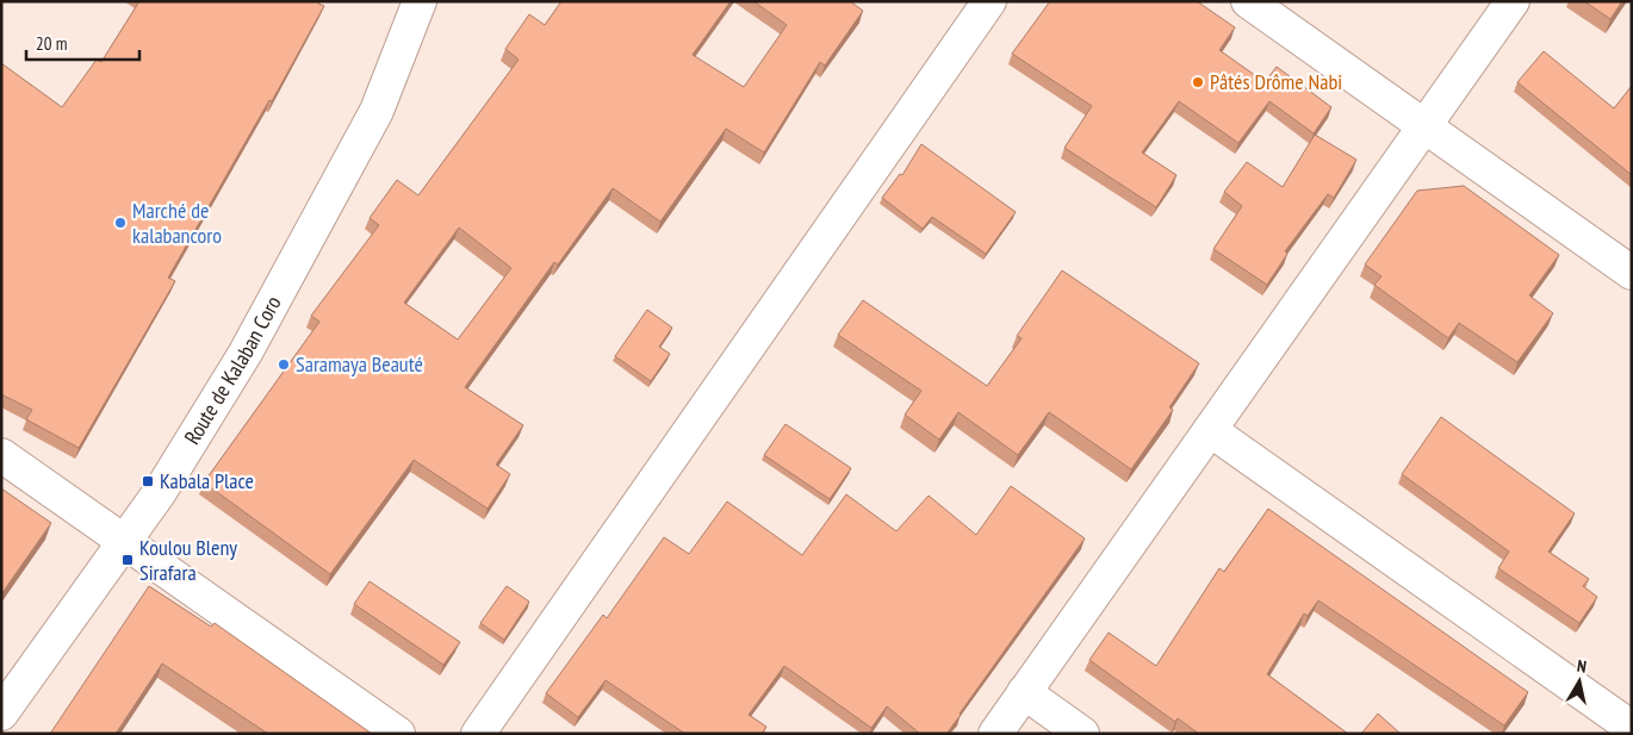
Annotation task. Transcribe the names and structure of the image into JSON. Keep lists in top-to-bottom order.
{
  "streets": {
    "street": ["Route de Kalaban Coro"]
  },
  "places": {
    "other": ["Pâtés Drôme Nabi", "Marché de kalabancoro", "Saramaya Beauté"],
    "transit": ["Kabala Place", "Koulou Bleny Sirafara"]
  },
  "scale_bar": "20 m",
  "north": "top"
}
